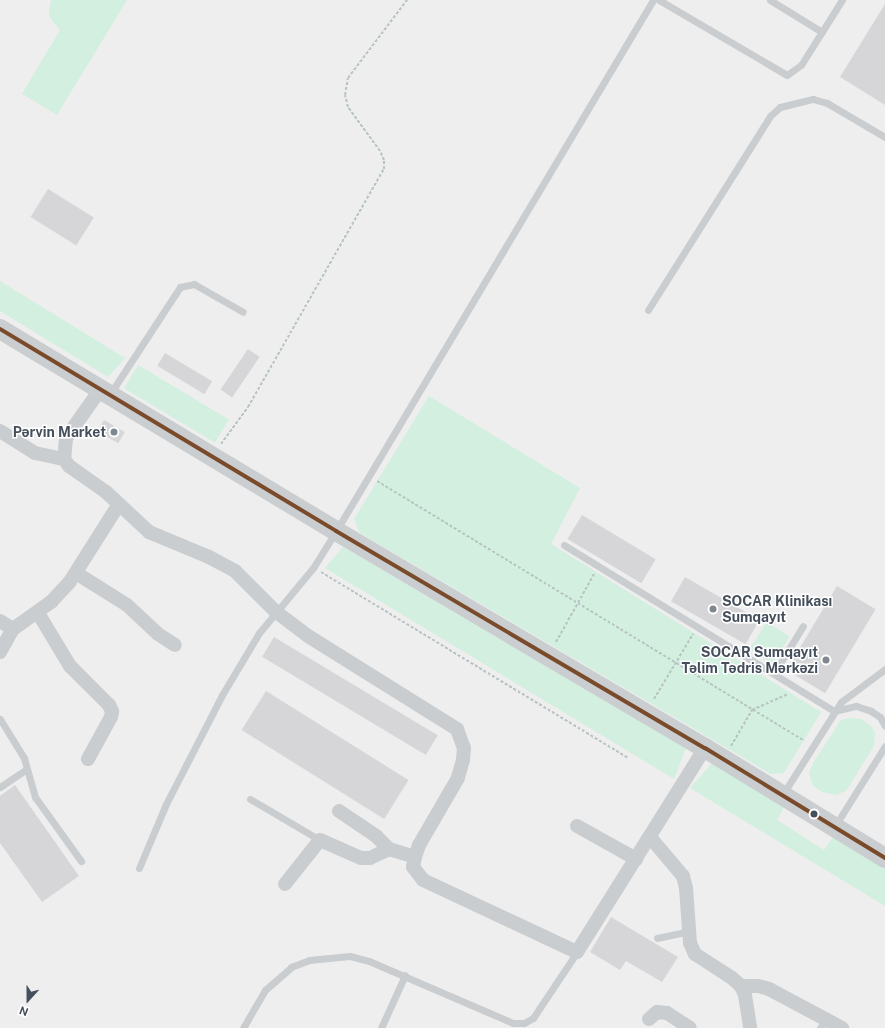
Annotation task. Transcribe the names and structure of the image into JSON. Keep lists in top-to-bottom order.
{
  "places": ["Pərvin Market", "SOCAR Klinikası Sumqayıt", "SOCAR Sumqayıt Təlim Tədris Mərkəzi"],
  "north": "bottom"
}
